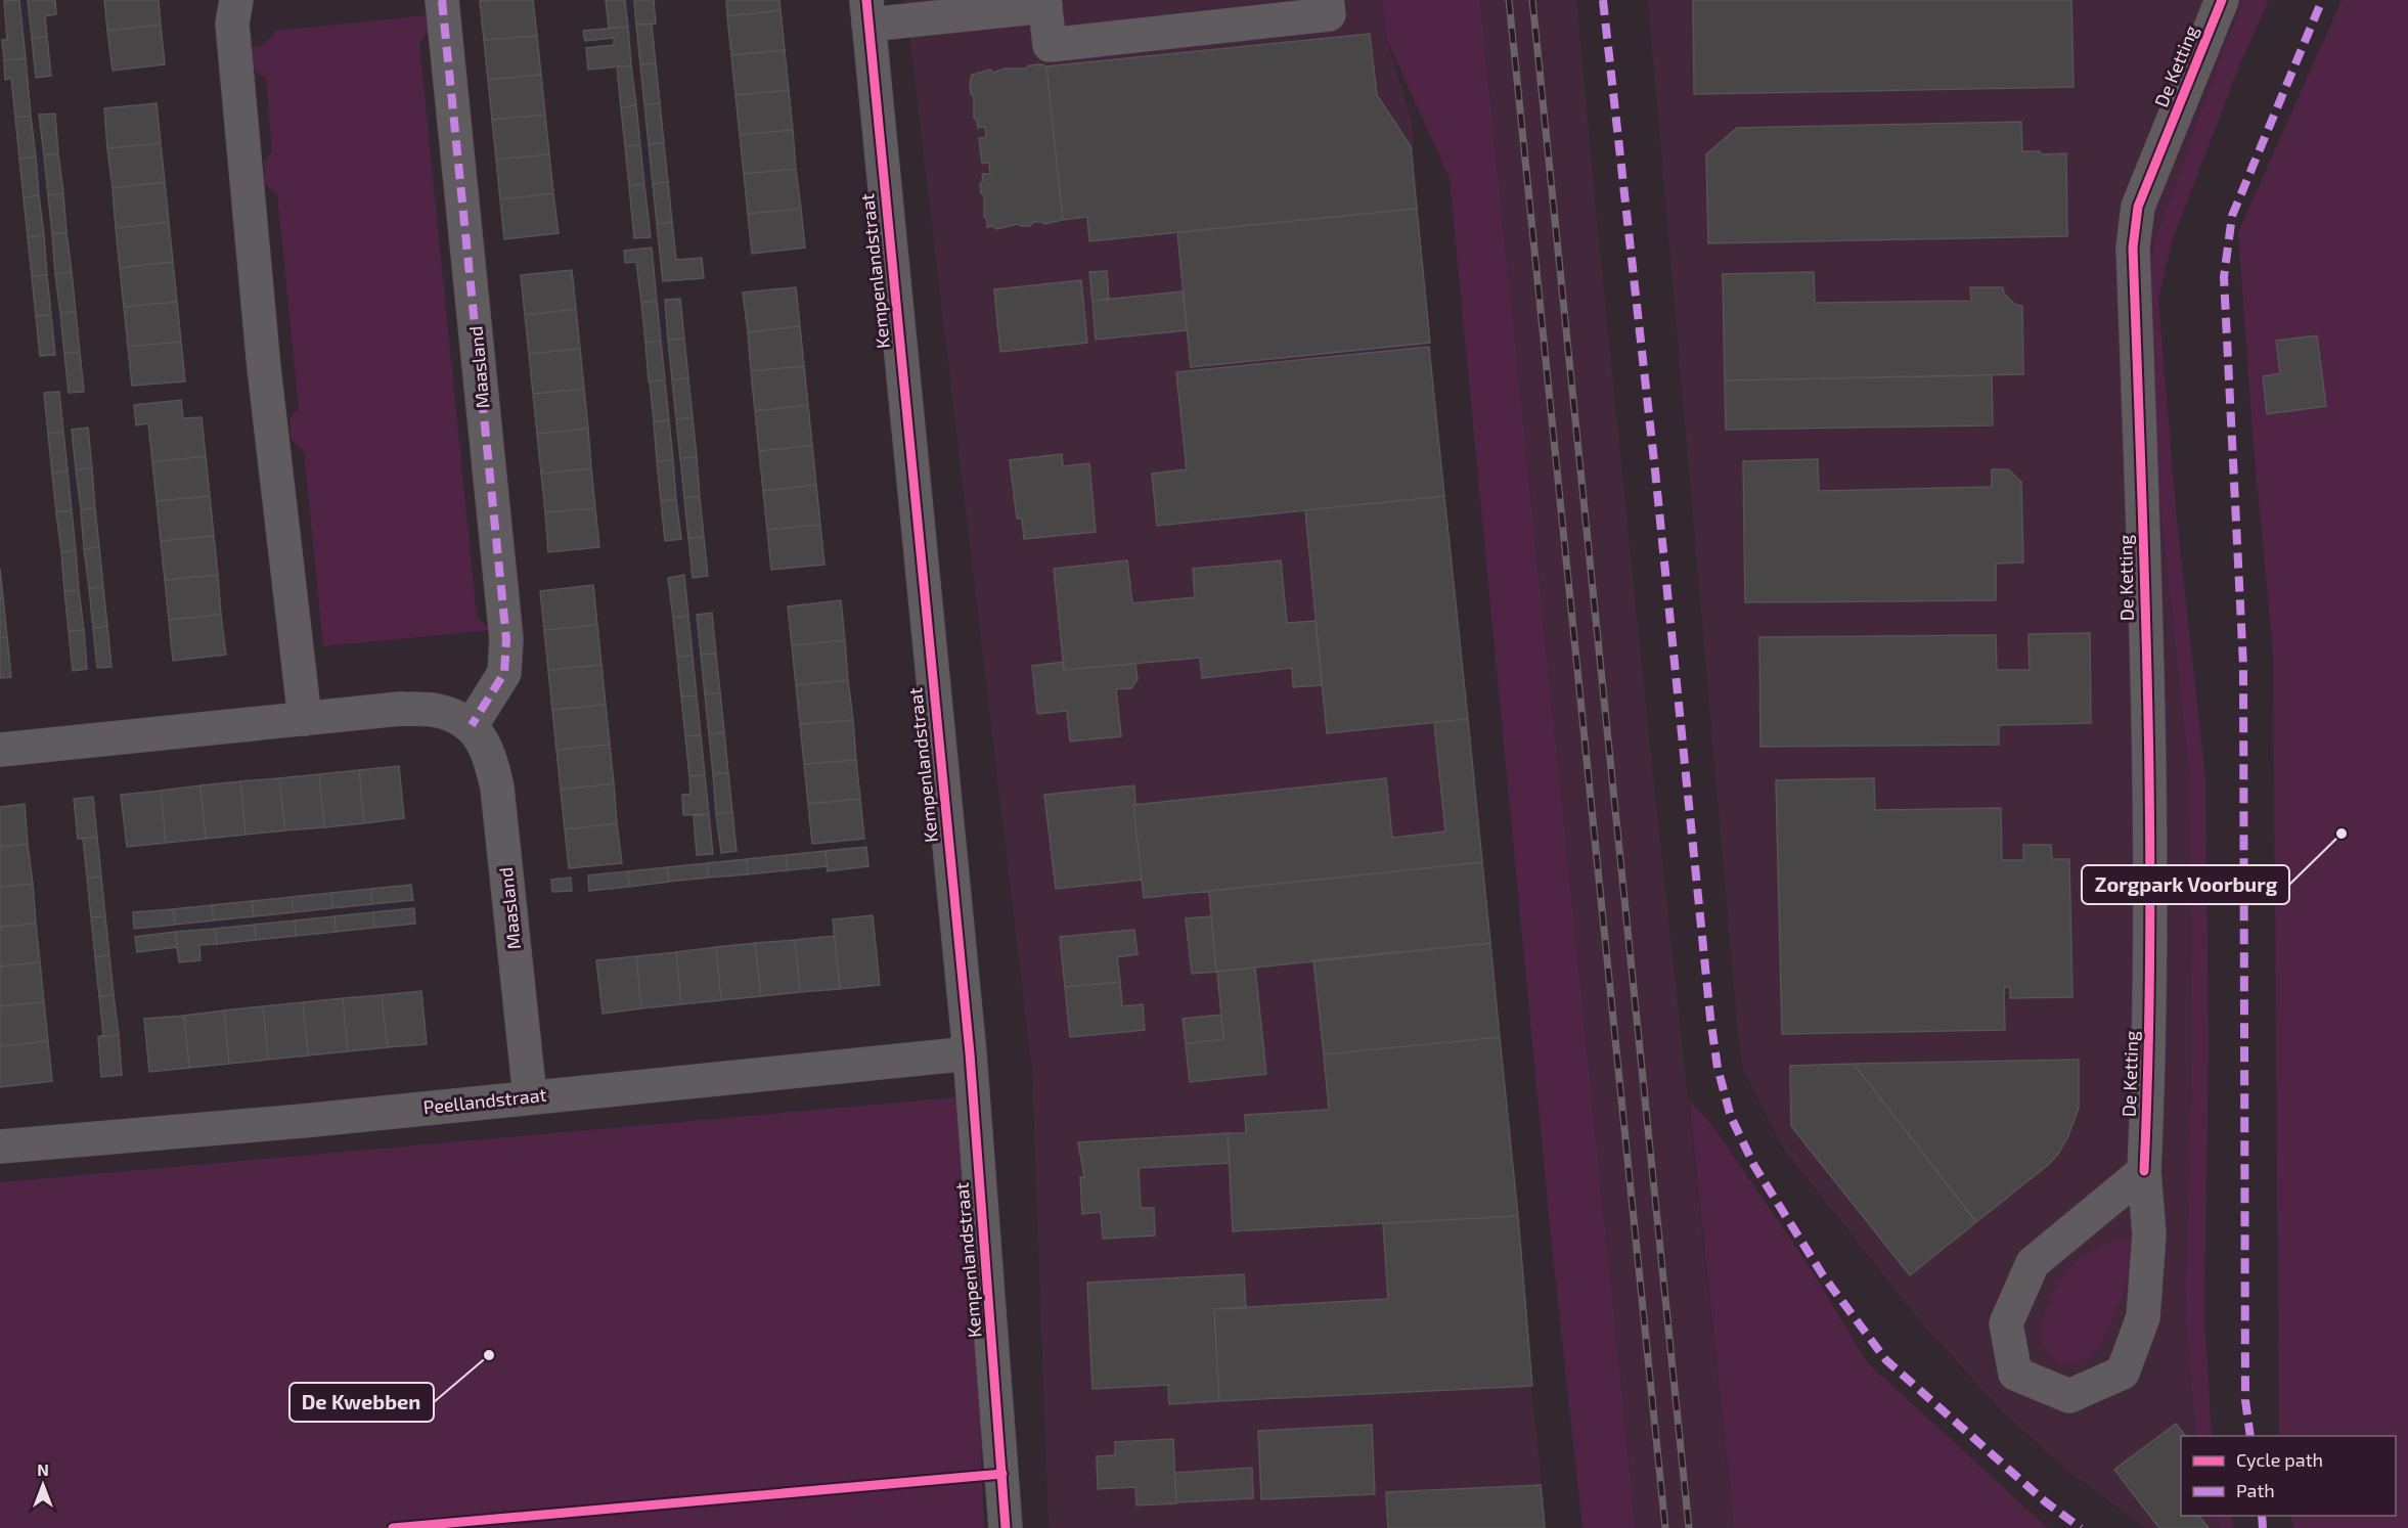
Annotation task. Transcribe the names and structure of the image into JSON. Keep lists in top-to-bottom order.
{
  "streets": {
    "street": [
      "De Ketting",
      "Kempenlandstraat",
      "Maasland",
      "Peellandstraat"
    ]
  },
  "crossings": [
    ["Kempenlandstraat", "Peellandstraat"],
    ["Maasland", "Peellandstraat"]
  ],
  "places": ["Zorgpark Voorburg", "De Kwebben"],
  "legend": ["Cycle path", "Path"],
  "north": "top"
}
